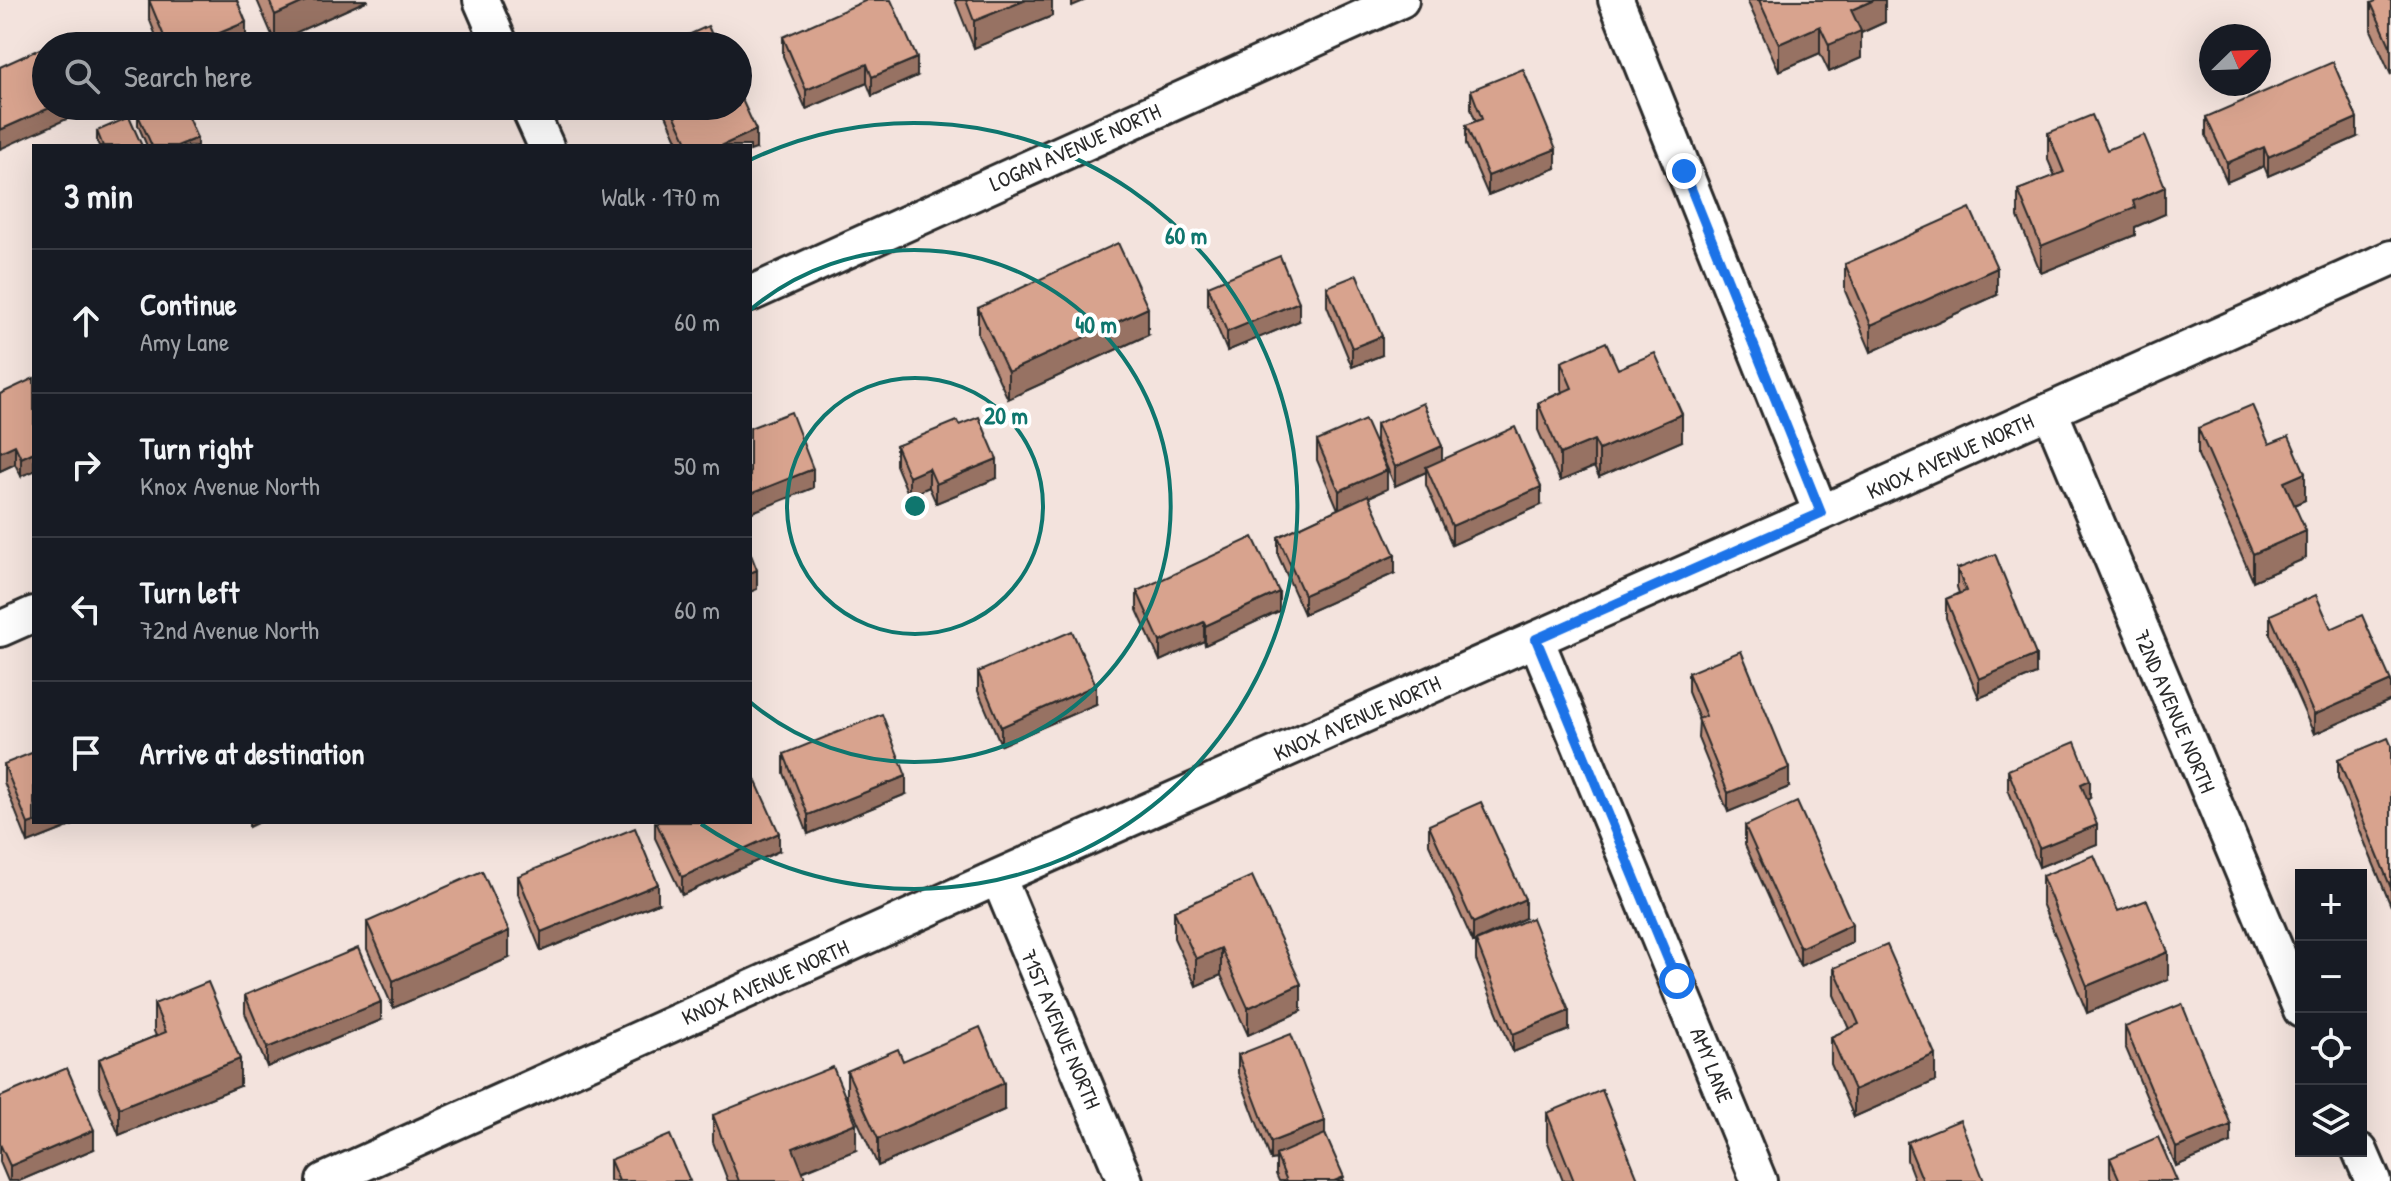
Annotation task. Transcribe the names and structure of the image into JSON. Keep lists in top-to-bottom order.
{
  "streets": {
    "street": [
      "LOGAN AVENUE NORTH",
      "KNOX AVENUE NORTH",
      "72ND AVENUE NORTH",
      "71ST AVENUE NORTH",
      "AMY LANE"
    ]
  },
  "crossings": [
    ["KNOX AVENUE NORTH", "72ND AVENUE NORTH"],
    ["KNOX AVENUE NORTH", "71ST AVENUE NORTH"],
    ["KNOX AVENUE NORTH", "AMY LANE"]
  ],
  "north": "top right",
  "page": {
    "search": "Search here",
    "heading": ["3 min", "Walk · 170 m"],
    "list": [
      ["Continue", "Amy Lane", "60 m"],
      ["Turn right", "Knox Avenue North", "50 m"],
      ["Turn left", "72nd Avenue North", "60 m"],
      "Arrive at destination"
    ],
    "map_buttons": ["+", "−"]
  },
  "rings": ["60 m", "40 m", "20 m"]
}
